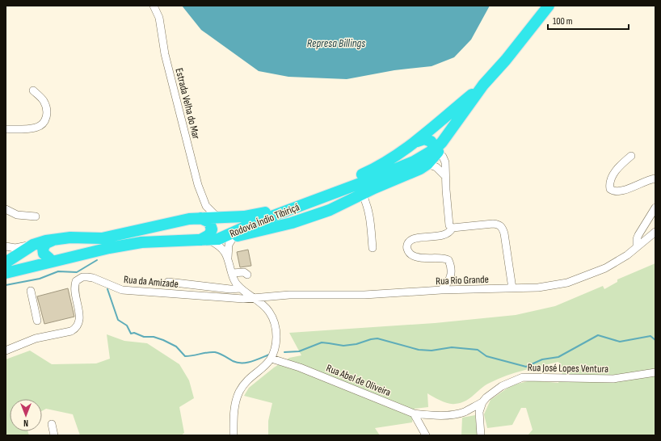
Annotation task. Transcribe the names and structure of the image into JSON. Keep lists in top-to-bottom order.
{
  "streets": {
    "highway": ["Rodovia Índio Tibiriçá"],
    "street": [
      "Estrada Velha do Mar",
      "Rua Rio Grande",
      "Rua da Amizade",
      "Rua José Lopes Ventura",
      "Rua Abel de Oliveira"
    ]
  },
  "crossings": [
    ["Rua Rio Grande", "Rua da Amizade"],
    ["Rua José Lopes Ventura", "Rua Abel de Oliveira"]
  ],
  "water": ["Represa Billings"],
  "scale_bar": "100 m",
  "north": "bottom"
}
